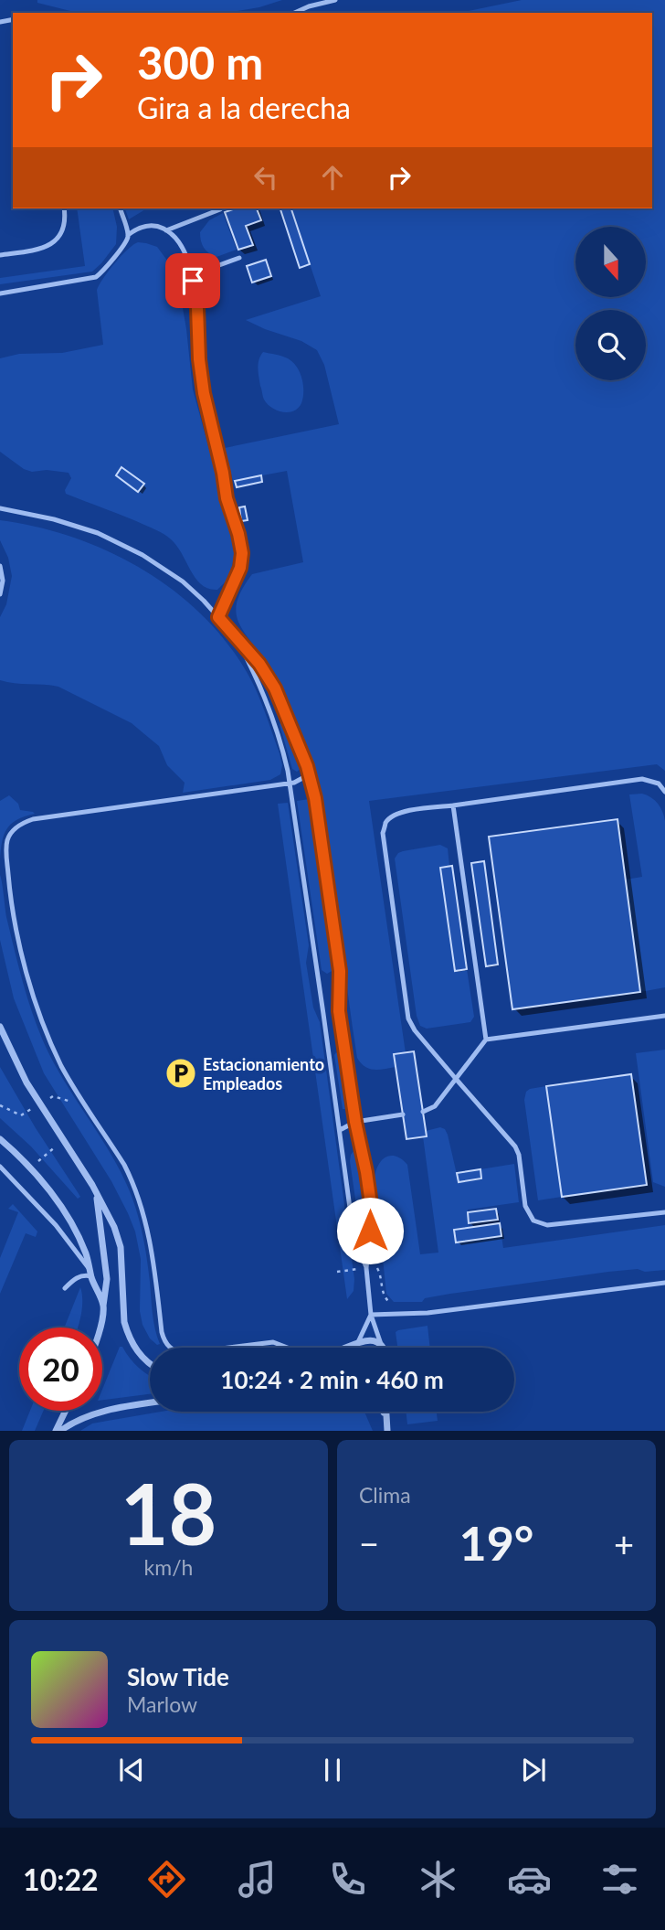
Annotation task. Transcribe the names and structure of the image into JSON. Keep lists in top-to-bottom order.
{
  "places": {
    "parking": ["Estacionamiento Empleados"]
  },
  "north": "bottom",
  "page": {
    "turn": ["300 m", "Gira a la derecha"],
    "limit": "20",
    "trip": "10:24 · 2 min · 460 m",
    "tile": [
      ["18", "km/h"],
      "Clima"
    ],
    "heat": ["−", "19°", "+"],
    "song": ["Slow Tide", "Marlow"],
    "tabs": "10:22"
  }
}
